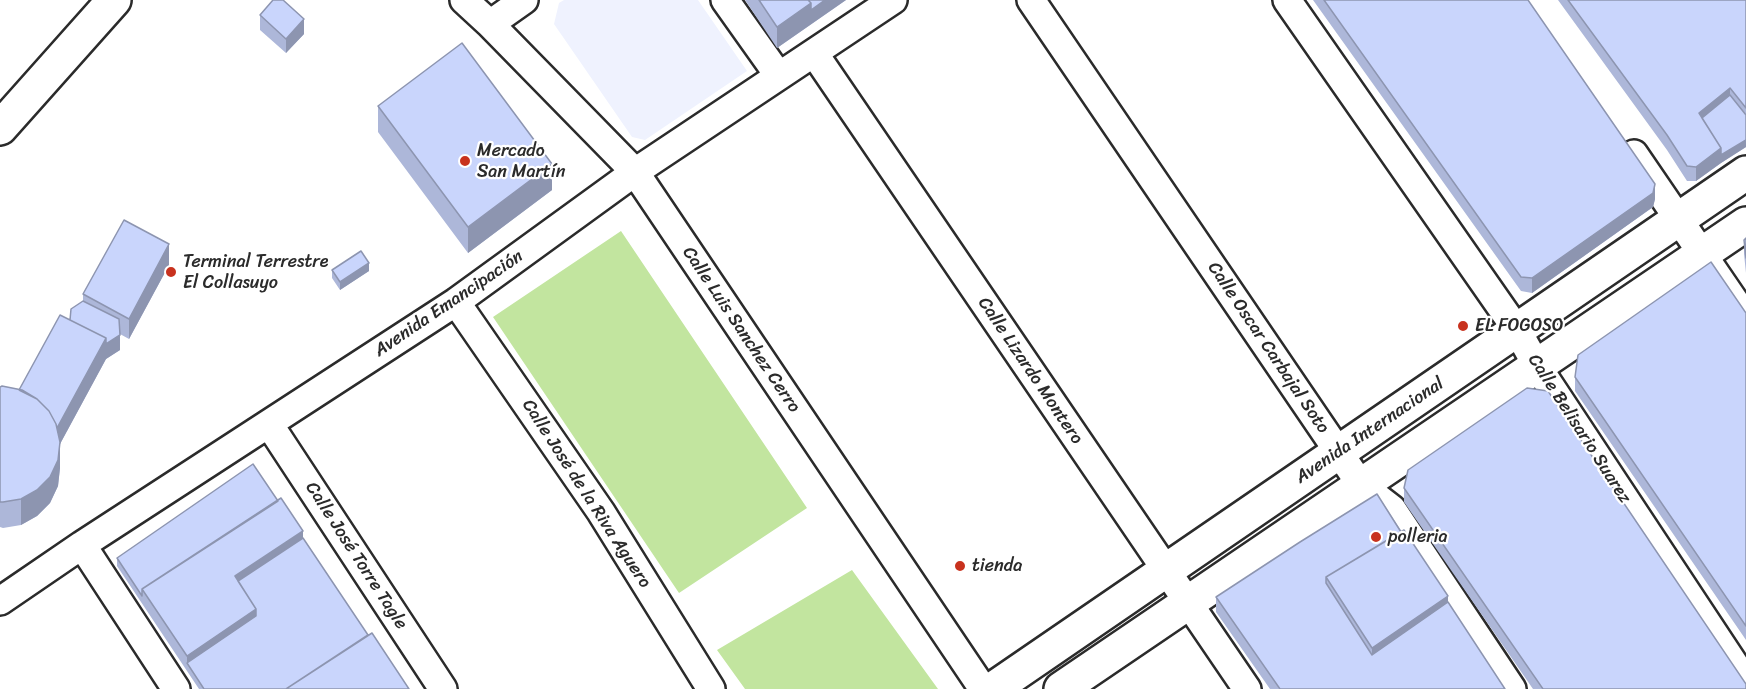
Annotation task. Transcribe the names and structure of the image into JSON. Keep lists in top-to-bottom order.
{
  "streets": {
    "main road": ["Avenida Internacional"],
    "street": [
      "Avenida Emancipación",
      "Calle Luis Sanchez Cerro",
      "Calle Oscar Carbajal Soto",
      "Calle Lizardo Montero",
      "Calle Belisario Suarez",
      "Calle José de la Riva Aguero",
      "Calle José Torre Tagle"
    ]
  },
  "crossings": [
    ["Avenida Emancipación", "Calle Luis Sanchez Cerro"],
    ["Avenida Emancipación", "Calle Lizardo Montero"],
    ["Avenida Emancipación", "Calle José de la Riva Aguero"],
    ["Avenida Emancipación", "Calle José Torre Tagle"],
    ["Calle Oscar Carbajal Soto", "Avenida Internacional"],
    ["Calle Lizardo Montero", "Avenida Internacional"],
    ["Calle Belisario Suarez", "Avenida Internacional"]
  ],
  "places": [
    "Mercado San Martín",
    "Terminal Terrestre El Collasuyo",
    "EL FOGOSO",
    "polleria",
    "tienda"
  ]
}
